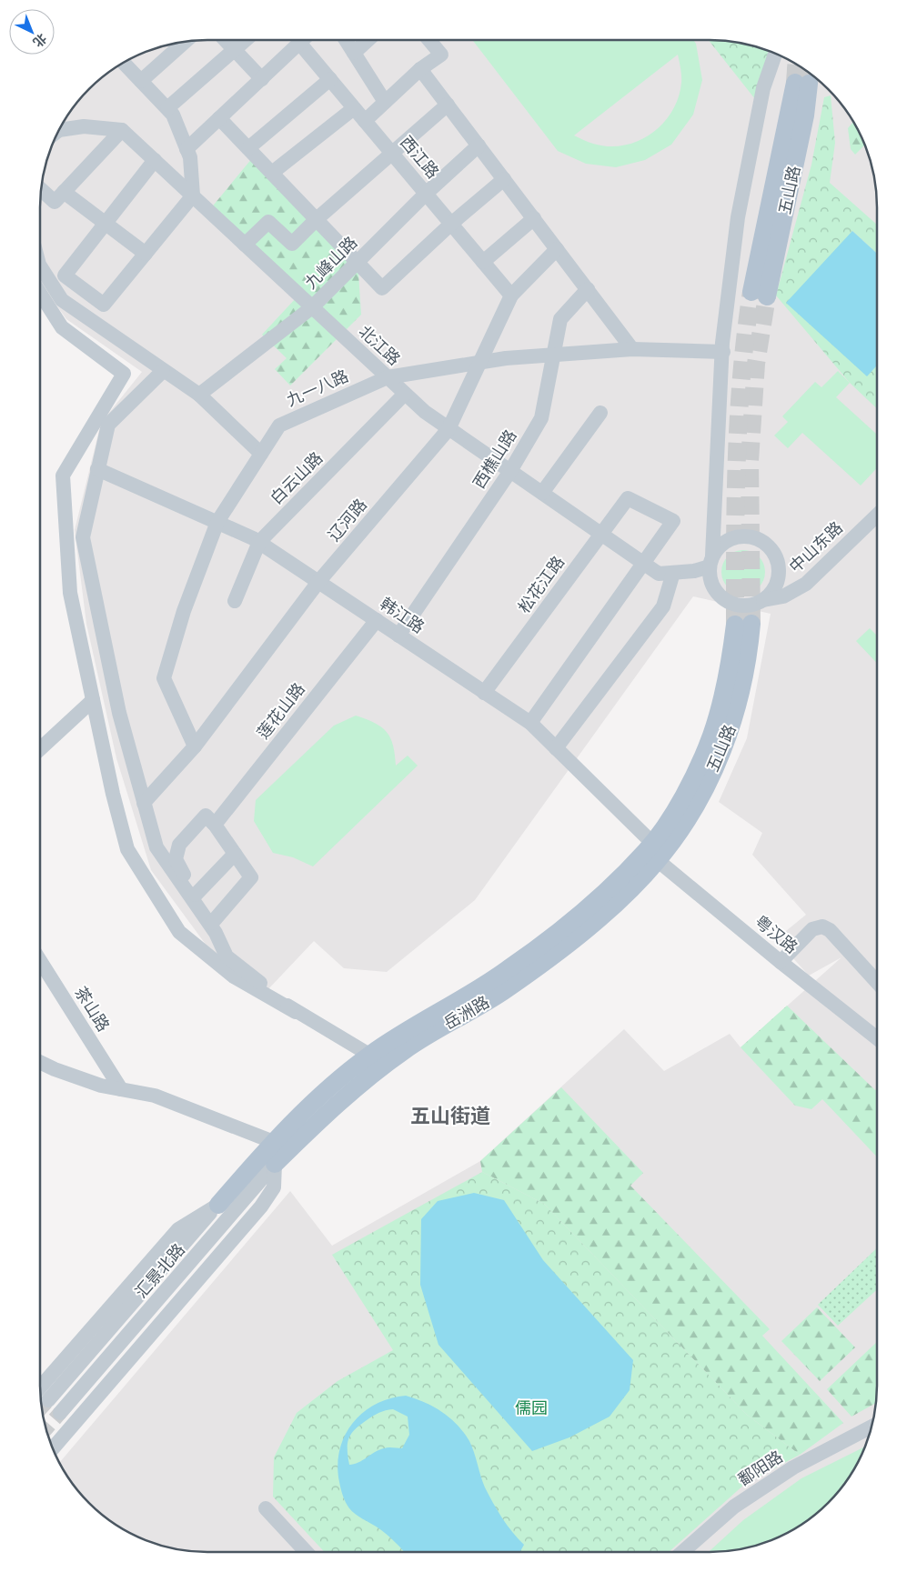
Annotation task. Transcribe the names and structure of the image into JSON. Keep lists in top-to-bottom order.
{
  "streets": {
    "main road": ["五山路", "岳洲路", "汇景北路"],
    "street": [
      "西江路",
      "九峰山路",
      "北江路",
      "九一八路",
      "西樵山路",
      "白云山路",
      "辽河路",
      "中山东路",
      "松花江路",
      "韩江路",
      "莲花山路",
      "粤汉路",
      "茶山路",
      "鄱阳路"
    ]
  },
  "crossings": [
    ["西江路", "九峰山路"],
    ["西江路", "辽河路"],
    ["五山路", "韩江路"],
    ["五山路", "粤汉路"],
    ["五山路", "岳洲路"],
    ["九峰山路", "北江路"],
    ["北江路", "九一八路"],
    ["北江路", "西樵山路"],
    ["北江路", "白云山路"],
    ["北江路", "辽河路"],
    ["北江路", "中山东路"],
    ["北江路", "松花江路"],
    ["九一八路", "西樵山路"],
    ["九一八路", "辽河路"],
    ["九一八路", "韩江路"],
    ["西樵山路", "韩江路"],
    ["白云山路", "韩江路"],
    ["辽河路", "韩江路"],
    ["松花江路", "韩江路"],
    ["韩江路", "莲花山路"],
    ["韩江路", "粤汉路"],
    ["韩江路", "岳洲路"],
    ["粤汉路", "岳洲路"],
    ["岳洲路", "汇景北路"]
  ],
  "districts": ["五山街道"],
  "parks": ["儒园"],
  "north": "bottom right"
}
